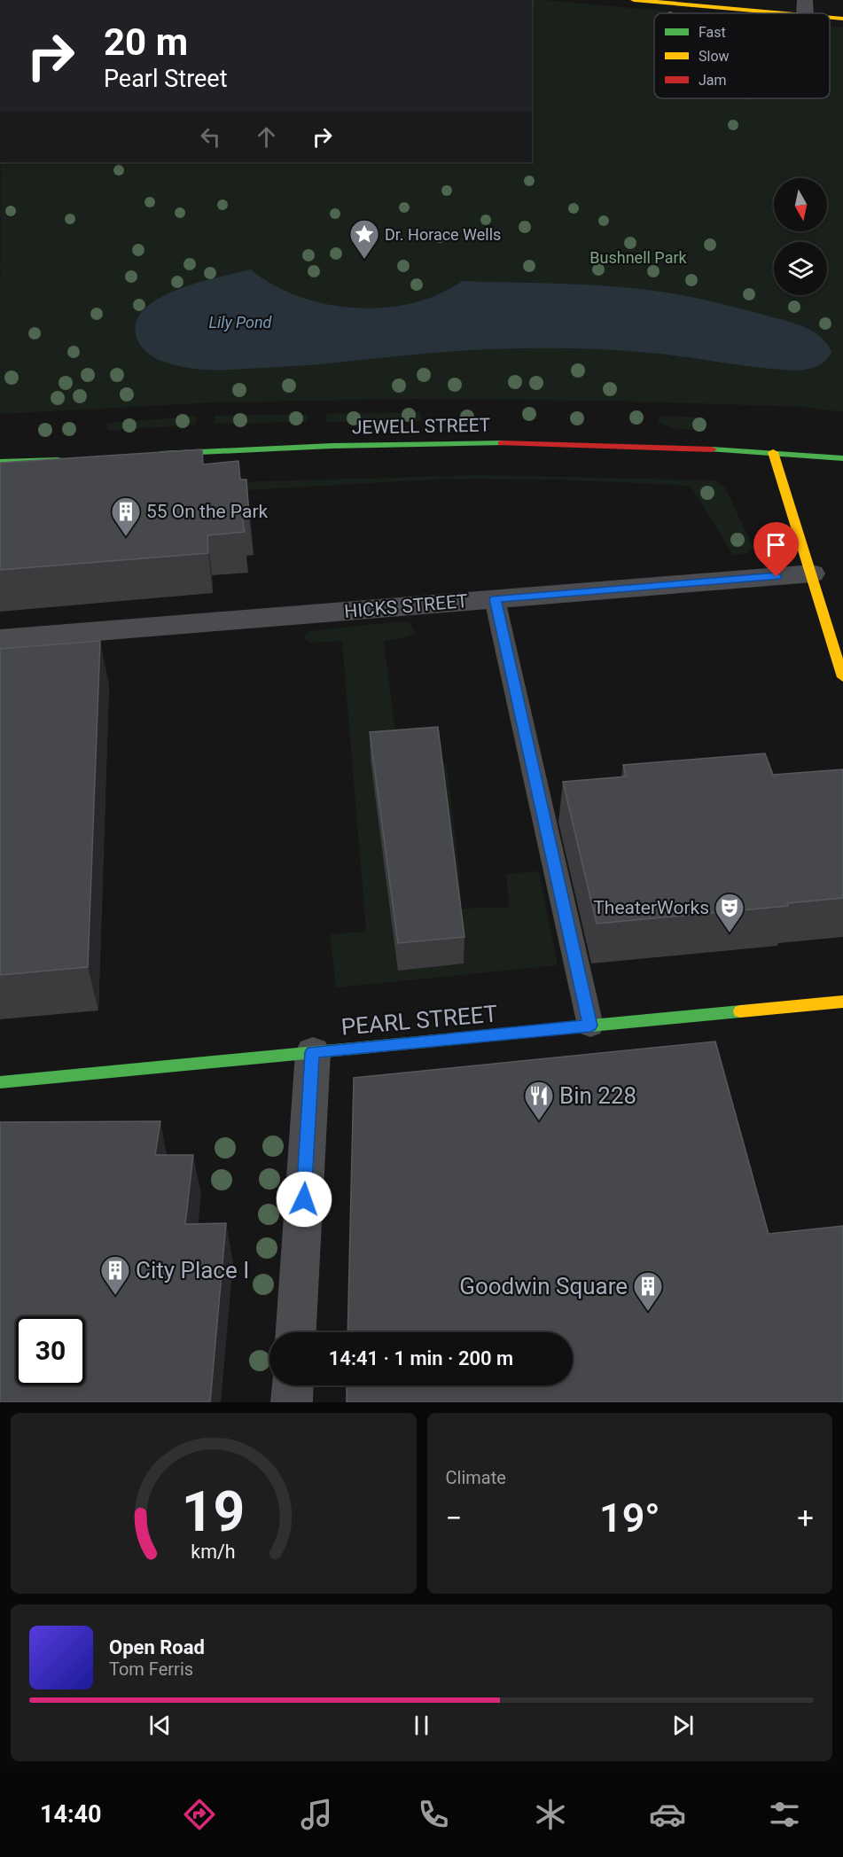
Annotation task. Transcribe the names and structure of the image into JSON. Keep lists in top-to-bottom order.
{
  "streets": {
    "main road": ["JEWELL STREET", "PEARL STREET"],
    "street": ["HICKS STREET"]
  },
  "water": ["Lily Pond"],
  "parks": ["Bushnell Park"],
  "places": {
    "place": ["Dr. Horace Wells"],
    "building": ["55 On the Park", "City Place I", "Goodwin Square"],
    "theatre": ["TheaterWorks"],
    "restaurant": ["Bin 228"]
  },
  "legend": ["Fast", "Slow", "Jam"],
  "north": "bottom",
  "page": {
    "turn": ["20 m", "Pearl Street"],
    "limit": "30",
    "trip": "14:41 · 1 min · 200 m",
    "tile": "Climate",
    "heat": ["−", "19°", "+"],
    "song": ["Open Road", "Tom Ferris"],
    "tabs": "14:40",
    "gauge": ["19", "km/h"]
  }
}
